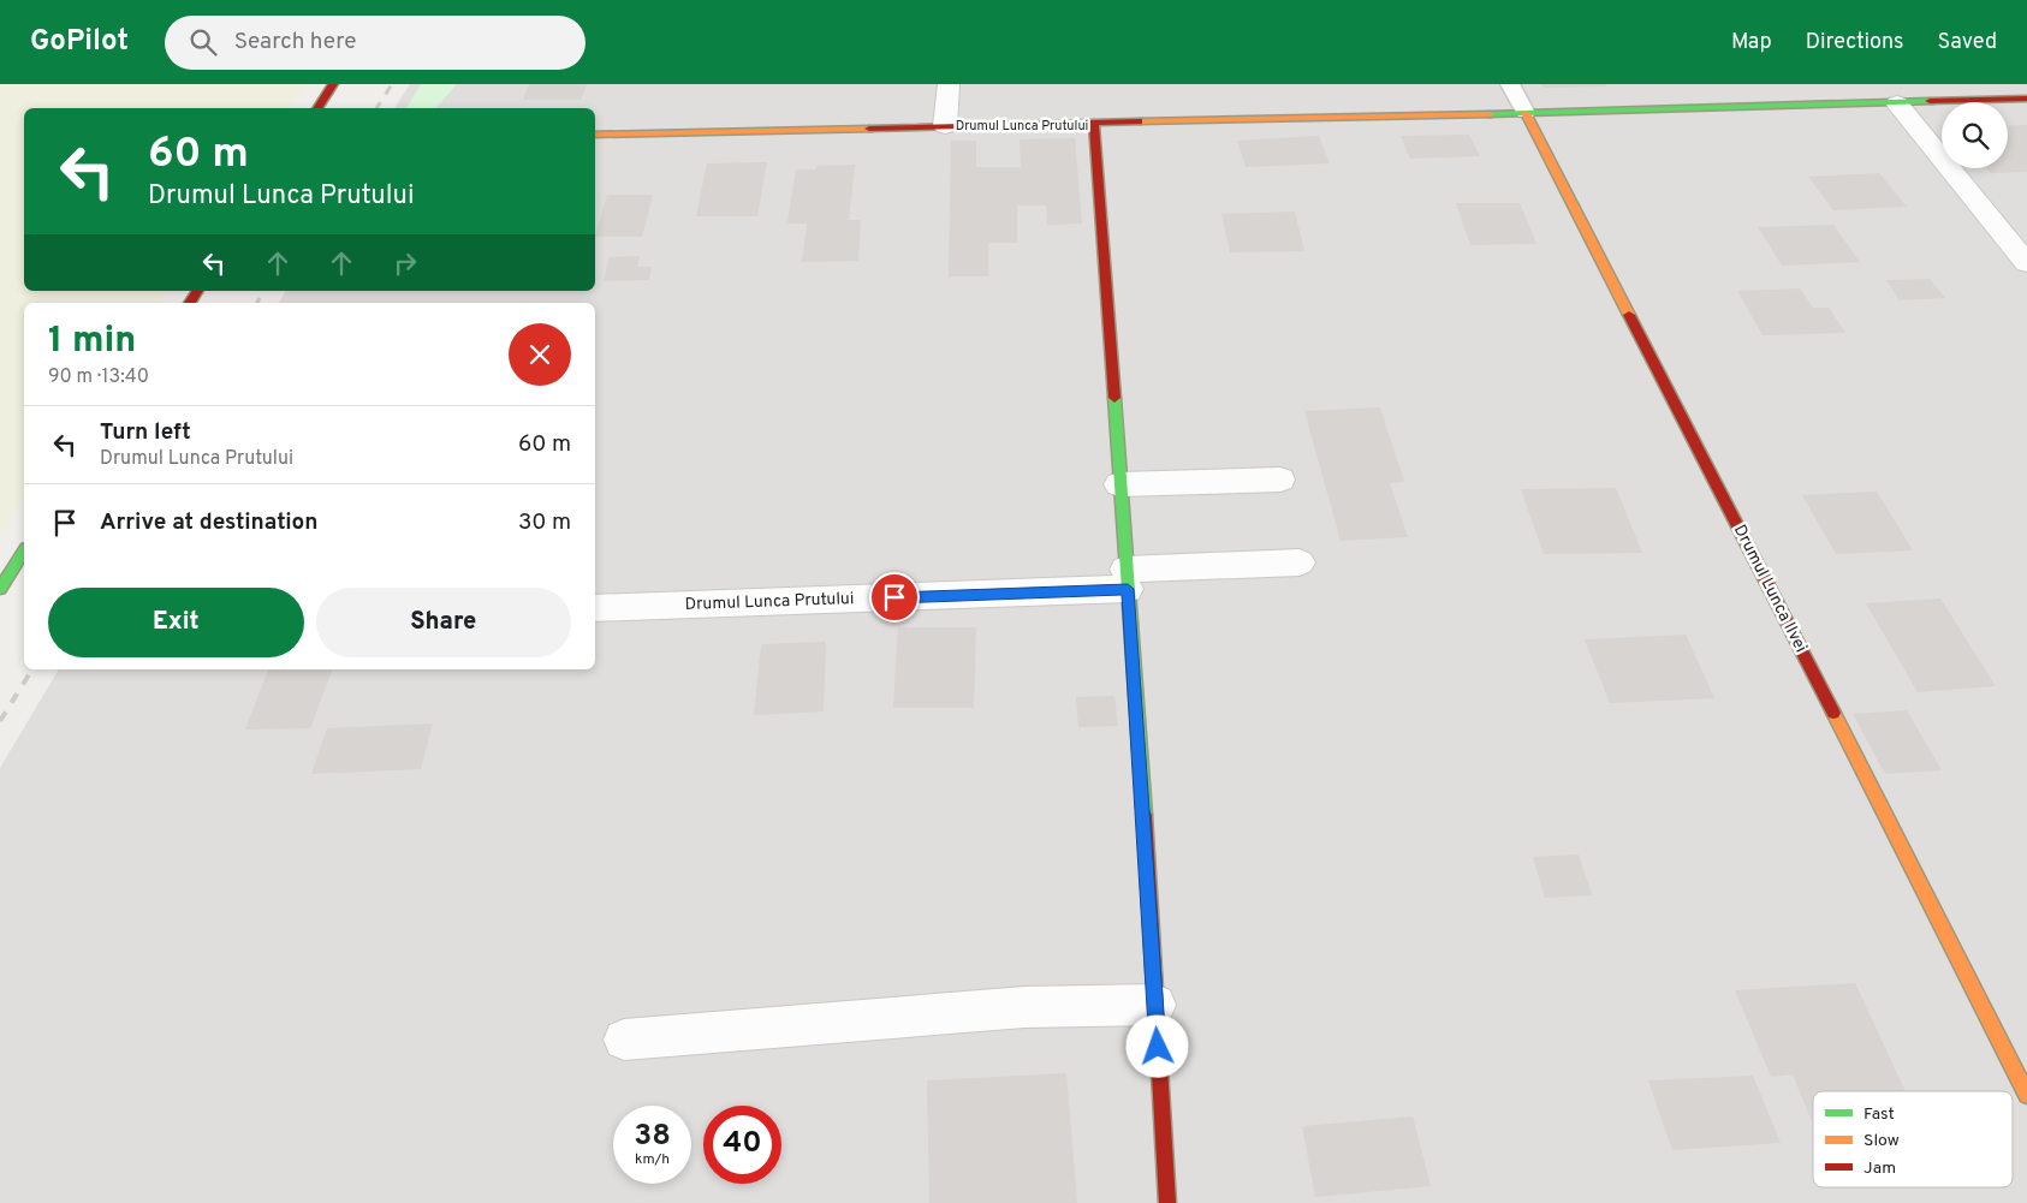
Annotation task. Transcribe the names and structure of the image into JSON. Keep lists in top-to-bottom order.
{
  "streets": {
    "street": ["Drumul Lunca Prutului", "Drumul Lunca Ilvei"]
  },
  "legend": ["Fast", "Slow", "Jam"],
  "page": {
    "header": "GoPilot",
    "search": "Search here",
    "nav": ["Map", "Directions", "Saved"],
    "turn": ["60 m", "Drumul Lunca Prutului"],
    "heading": ["1 min", "90 m · 13:40"],
    "list": [
      {
        "name": "Turn left",
        "note": "Drumul Lunca Prutului",
        "value": "60 m"
      },
      {
        "name": "Arrive at destination",
        "value": "30 m"
      }
    ],
    "buttons": ["Exit", "Share"],
    "speed": "38 km/h",
    "limit": "40"
  }
}
